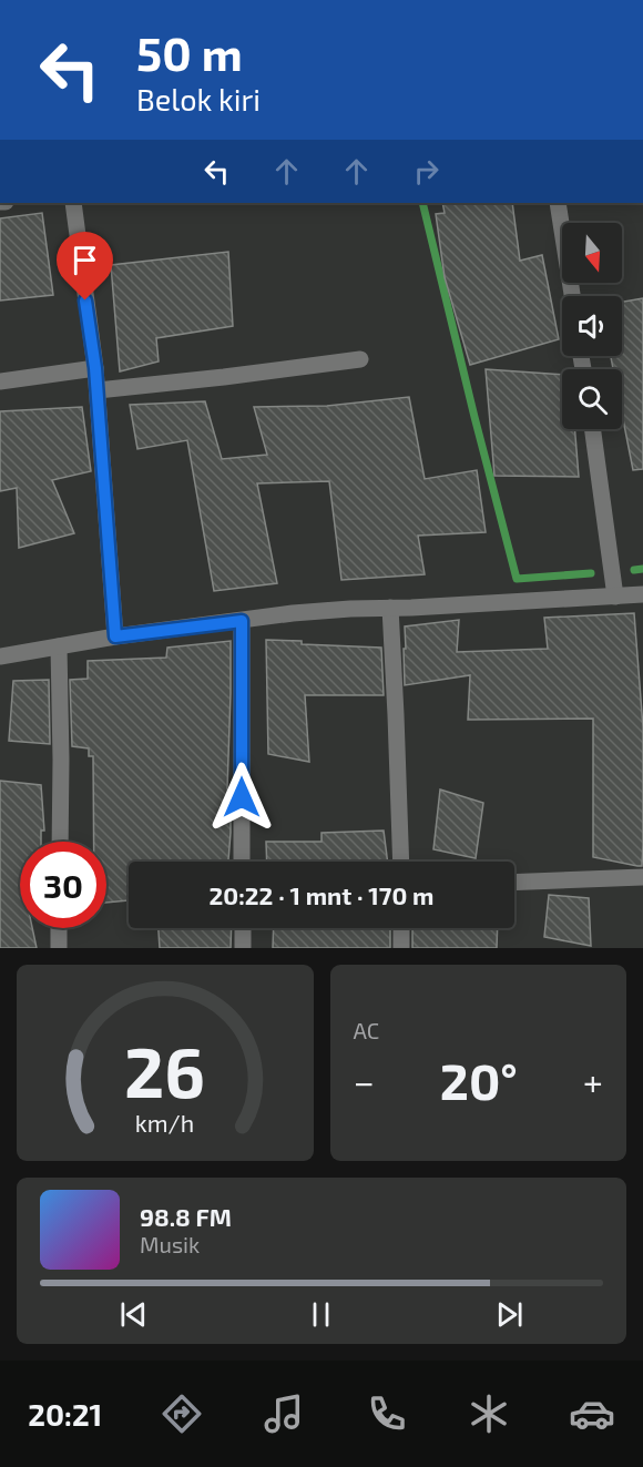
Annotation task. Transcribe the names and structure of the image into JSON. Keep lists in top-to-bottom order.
{
  "north": "bottom",
  "page": {
    "turn": ["50 m", "Belok kiri"],
    "limit": "30",
    "trip": "20:22 · 1 mnt · 170 m",
    "tile": "AC",
    "heat": ["−", "20°", "+"],
    "song": ["98.8 FM", "Musik"],
    "tabs": "20:21",
    "gauge": ["26", "km/h"]
  }
}
